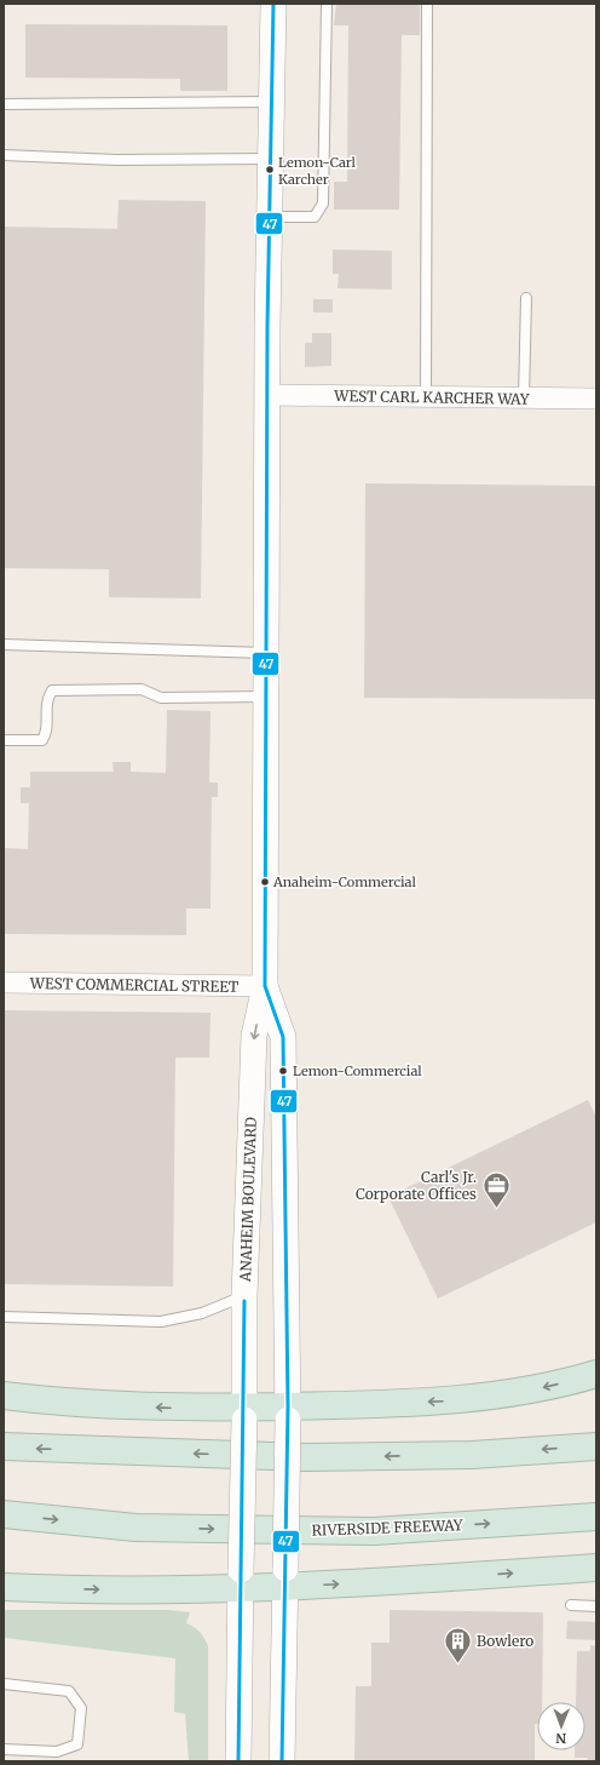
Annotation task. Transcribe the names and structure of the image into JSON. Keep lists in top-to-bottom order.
{
  "streets": {
    "highway": ["RIVERSIDE FREEWAY"],
    "street": ["WEST CARL KARCHER WAY", "WEST COMMERCIAL STREET", "ANAHEIM BOULEVARD"]
  },
  "crossings": [
    ["WEST CARL KARCHER WAY", "ANAHEIM BOULEVARD"],
    ["WEST COMMERCIAL STREET", "ANAHEIM BOULEVARD"]
  ],
  "places": {
    "other": ["Lemon-Carl Karcher", "Anaheim-Commercial", "Lemon-Commercial"],
    "office": ["Carl's Jr. Corporate Offices"],
    "building": ["Bowlero"]
  },
  "lines": ["transit line 47"],
  "north": "bottom"
}
